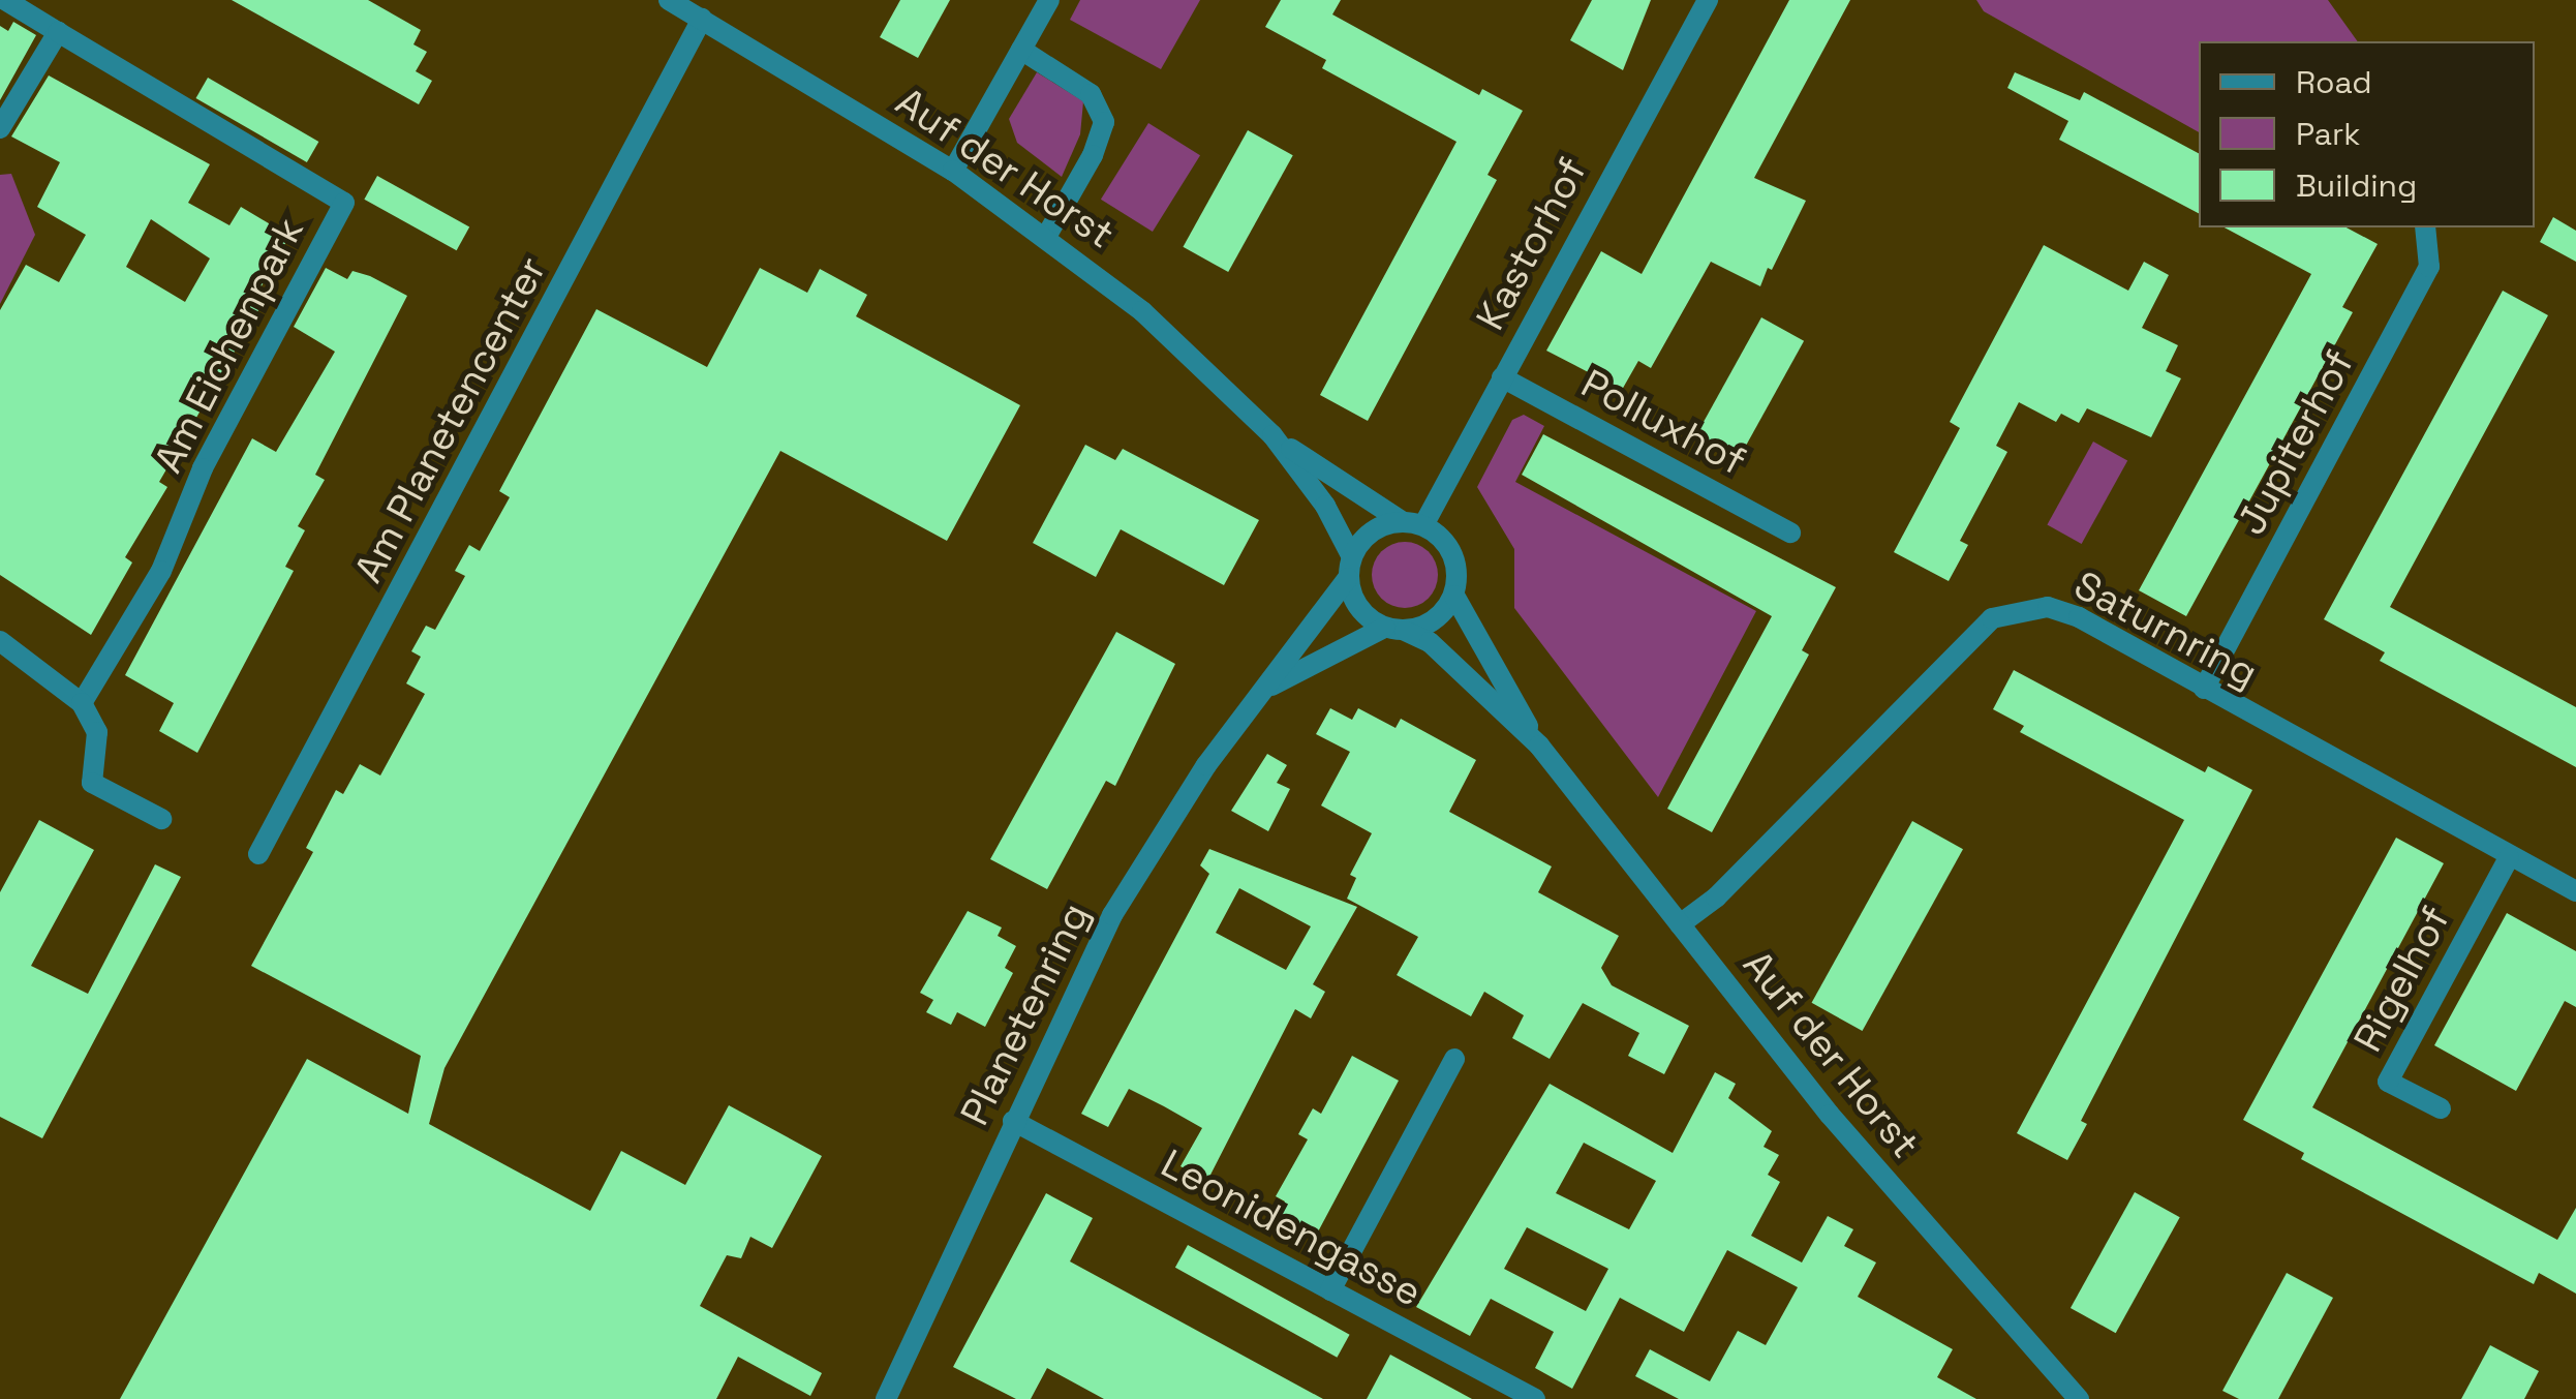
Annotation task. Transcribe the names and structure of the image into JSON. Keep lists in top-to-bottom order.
{
  "streets": {
    "street": [
      "Auf der Horst",
      "Kastorhof",
      "Am Eichenpark",
      "Am Planetencenter",
      "Polluxhof",
      "Jupiterhof",
      "Saturnring",
      "Rigelhof",
      "Planetenring",
      "Leonidengasse"
    ]
  },
  "crossings": [
    ["Auf der Horst", "Kastorhof"],
    ["Auf der Horst", "Am Planetencenter"],
    ["Auf der Horst", "Saturnring"],
    ["Auf der Horst", "Planetenring"],
    ["Kastorhof", "Polluxhof"],
    ["Kastorhof", "Planetenring"],
    ["Jupiterhof", "Saturnring"],
    ["Saturnring", "Rigelhof"],
    ["Planetenring", "Leonidengasse"]
  ],
  "legend": ["Road", "Park", "Building"]
}
